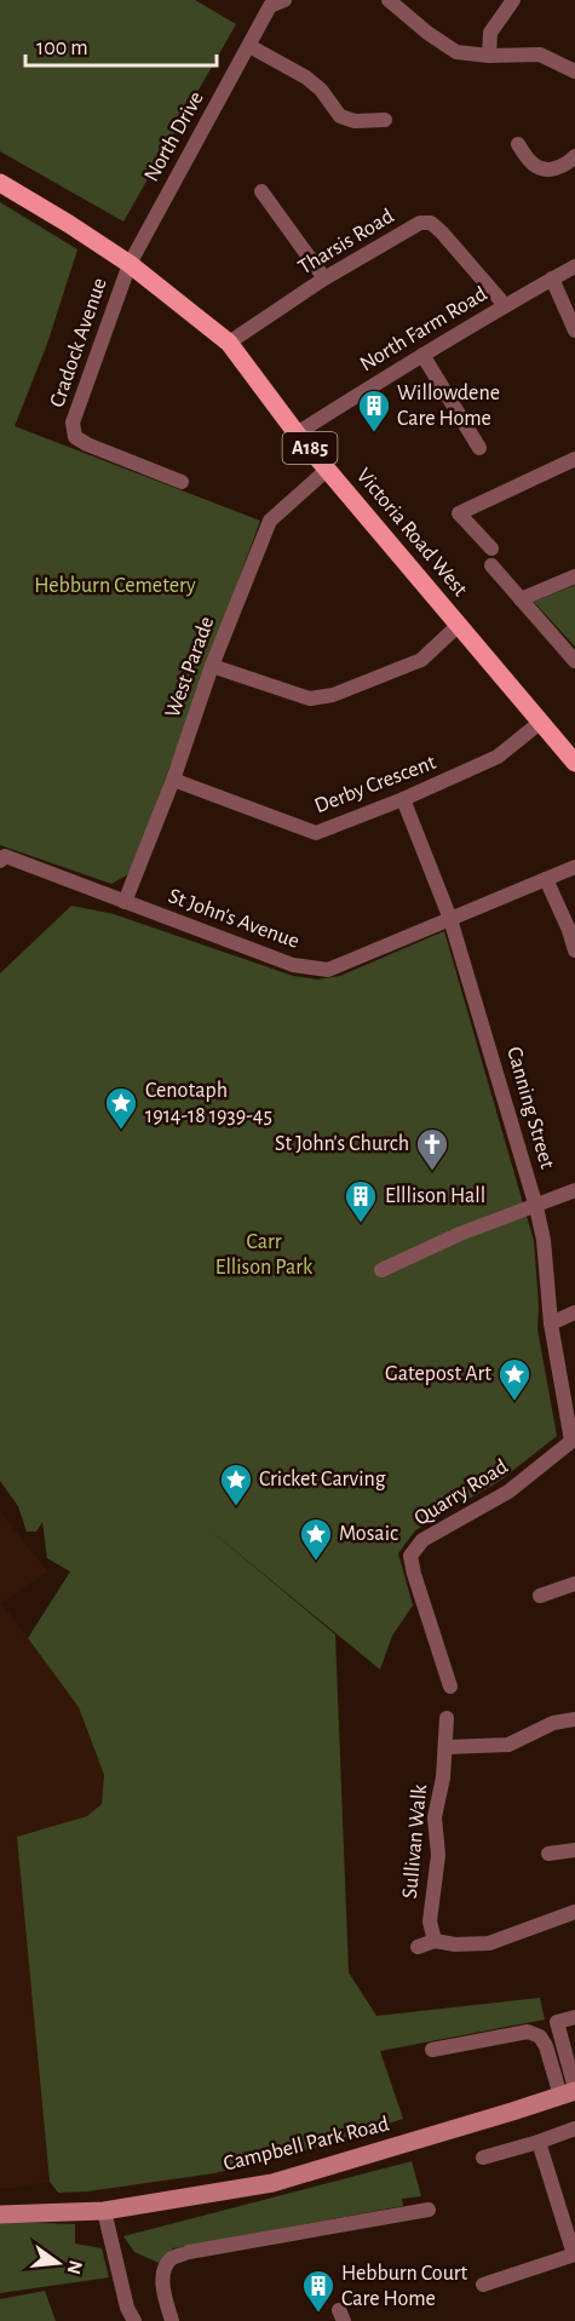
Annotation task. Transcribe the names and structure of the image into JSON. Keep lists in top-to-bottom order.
{
  "streets": {
    "main road": ["A185", "Victoria Road West"],
    "street": [
      "North Drive",
      "Tharsis Road",
      "North Farm Road",
      "Cradock Avenue",
      "West Parade",
      "Derby Crescent",
      "St John's Avenue",
      "Canning Street",
      "Quarry Road",
      "Sullivan Walk",
      "Campbell Park Road"
    ]
  },
  "crossings": [
    ["North Drive", "Cradock Avenue"],
    ["North Drive", "Victoria Road West"],
    ["Tharsis Road", "North Farm Road"],
    ["Tharsis Road", "Victoria Road West"],
    ["North Farm Road", "Victoria Road West"],
    ["Cradock Avenue", "Victoria Road West"],
    ["Victoria Road West", "West Parade"],
    ["Victoria Road West", "Derby Crescent"],
    ["West Parade", "Derby Crescent"],
    ["West Parade", "St John's Avenue"],
    ["Derby Crescent", "Canning Street"],
    ["St John's Avenue", "Canning Street"],
    ["Canning Street", "Quarry Road"]
  ],
  "parks": ["Hebburn Cemetery", "Carr Ellison Park"],
  "places": {
    "building": ["Willowdene Care Home", "Elllison Hall", "Hebburn Court Care Home"],
    "place": [
      "Cenotaph 1914-18 1939-45",
      "Gatepost Art",
      "Cricket Carving",
      "Mosaic"
    ],
    "church": ["St John's Church"]
  },
  "scale_bar": "100 m",
  "north": "right"
}
